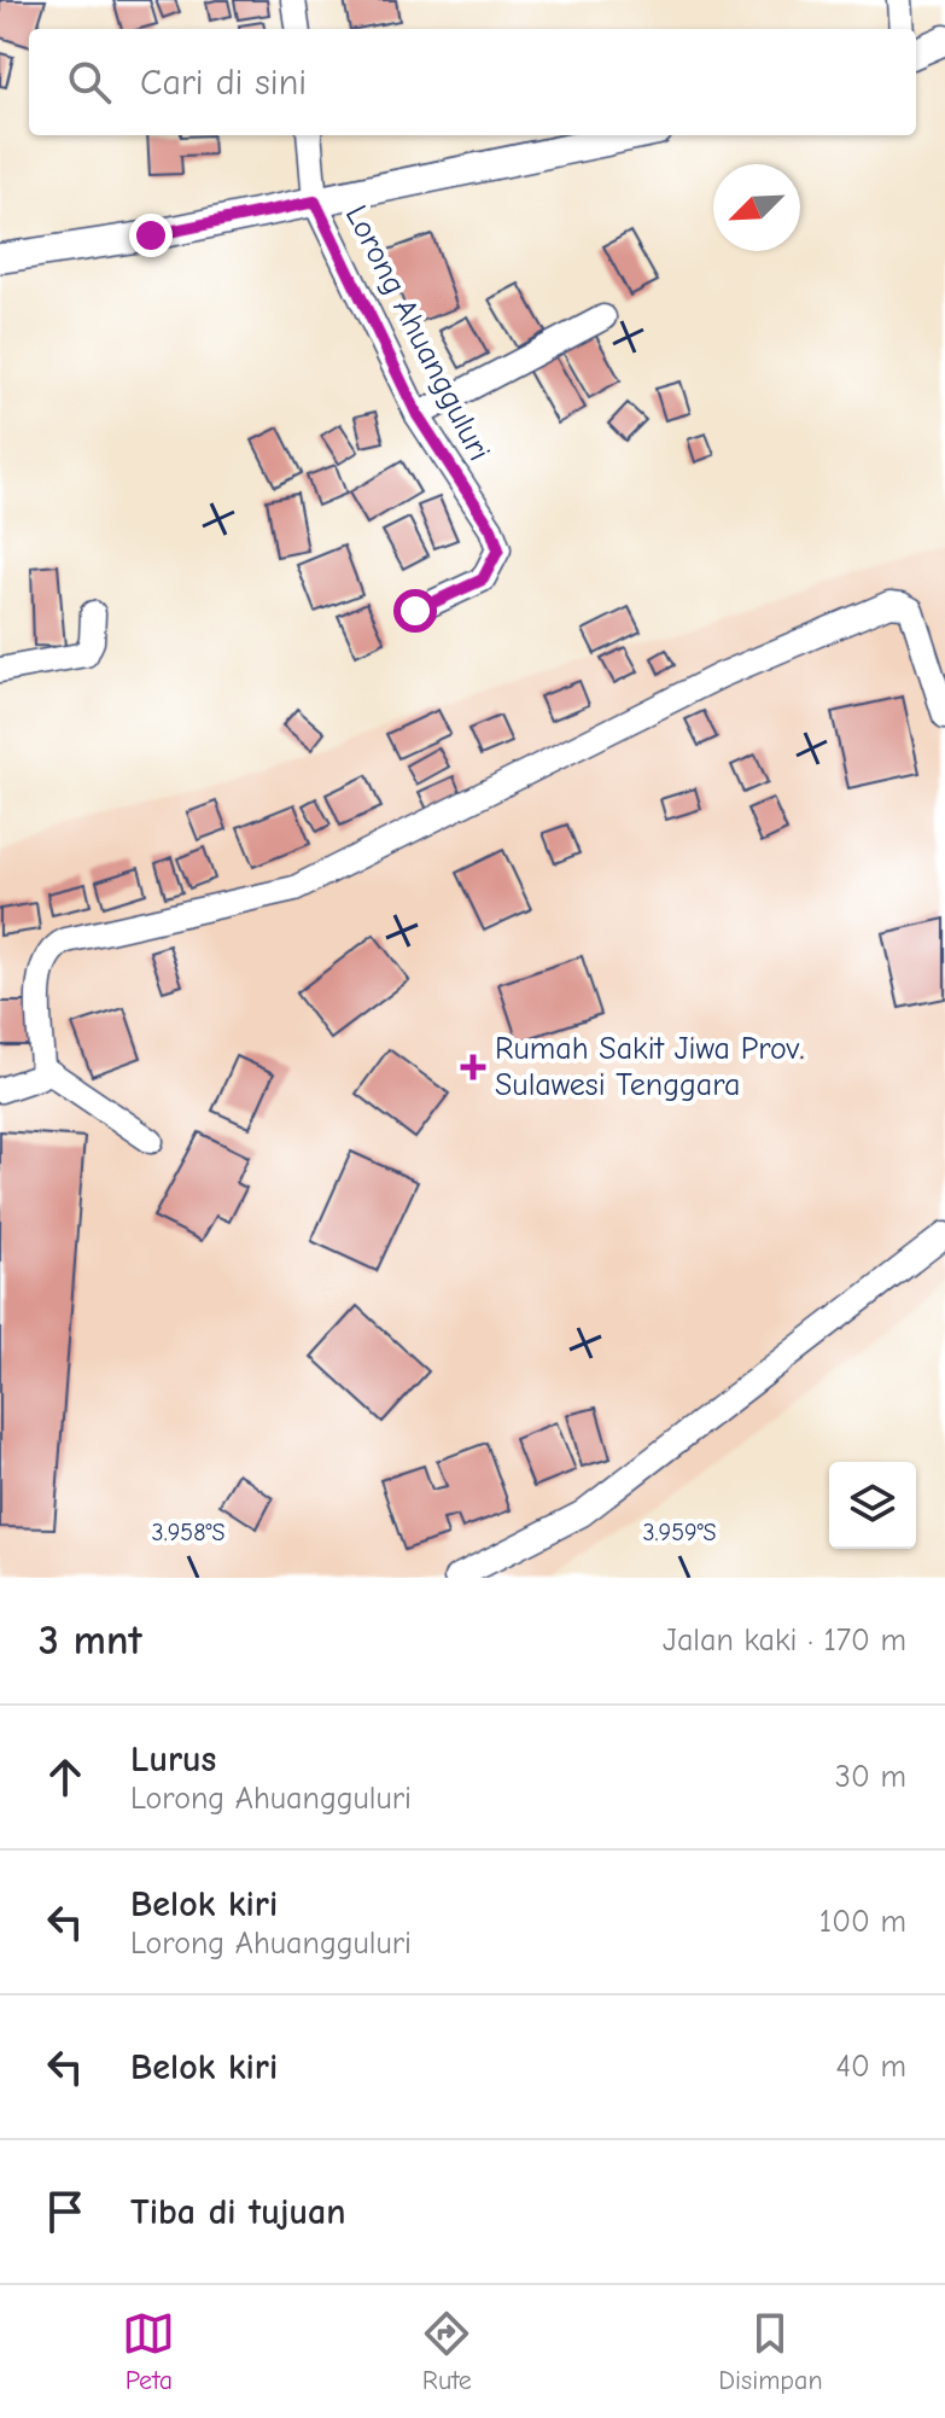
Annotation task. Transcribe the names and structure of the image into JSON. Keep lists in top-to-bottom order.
{
  "streets": {
    "street": ["Lorong Ahuangguluri"]
  },
  "places": {
    "health": ["Rumah Sakit Jiwa Prov. Sulawesi Tenggara"]
  },
  "north": "bottom left",
  "page": {
    "search": "Cari di sini",
    "heading": ["3 mnt", "Jalan kaki · 170 m"],
    "list": [
      ["Lurus", "Lorong Ahuangguluri", "30 m"],
      ["Belok kiri", "Lorong Ahuangguluri", "100 m"],
      ["Belok kiri", "40 m"],
      "Tiba di tujuan"
    ],
    "nav": ["Peta", "Rute", "Disimpan"]
  },
  "coordinates": ["3.958°S", "3.959°S"]
}
